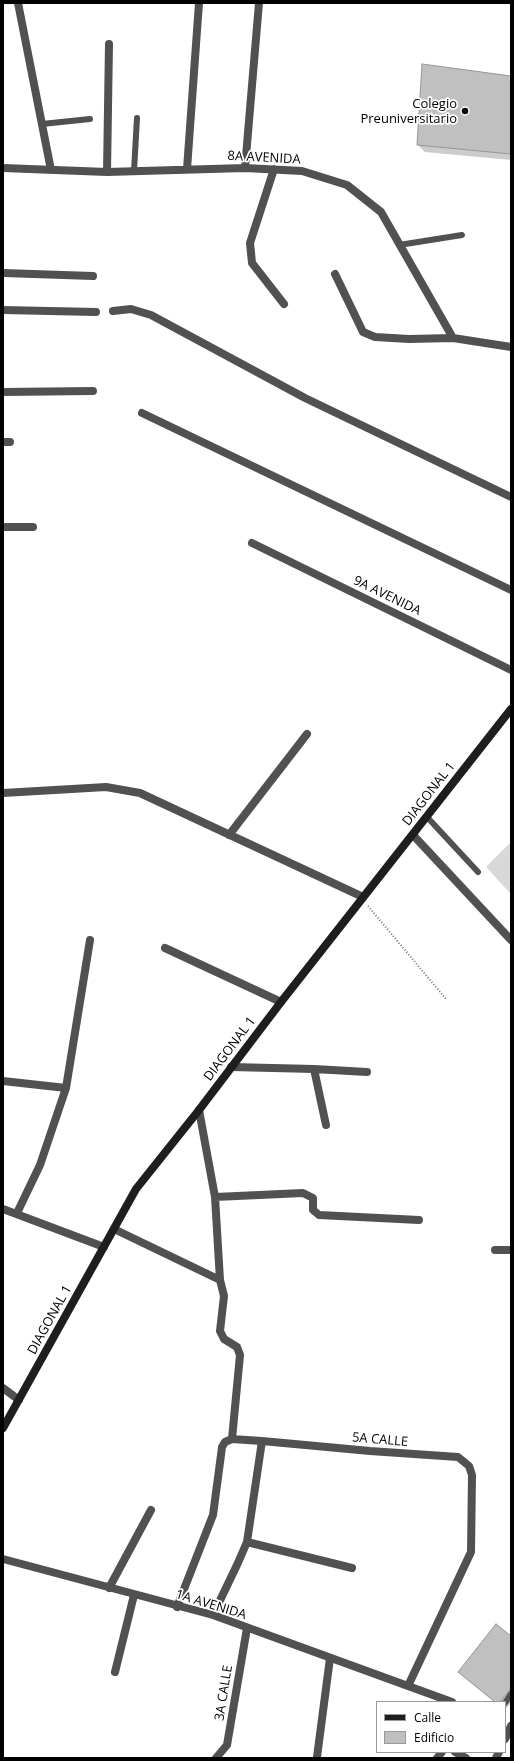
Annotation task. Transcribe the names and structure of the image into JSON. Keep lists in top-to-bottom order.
{
  "streets": {
    "street": [
      "8A AVENIDA",
      "9A AVENIDA",
      "DIAGONAL 1",
      "5A CALLE",
      "1A AVENIDA",
      "3A CALLE"
    ]
  },
  "crossings": [
    ["5A CALLE", "1A AVENIDA"],
    ["1A AVENIDA", "3A CALLE"]
  ],
  "places": ["Colegio Preuniversitario"],
  "legend": ["Calle", "Edificio"]
}
